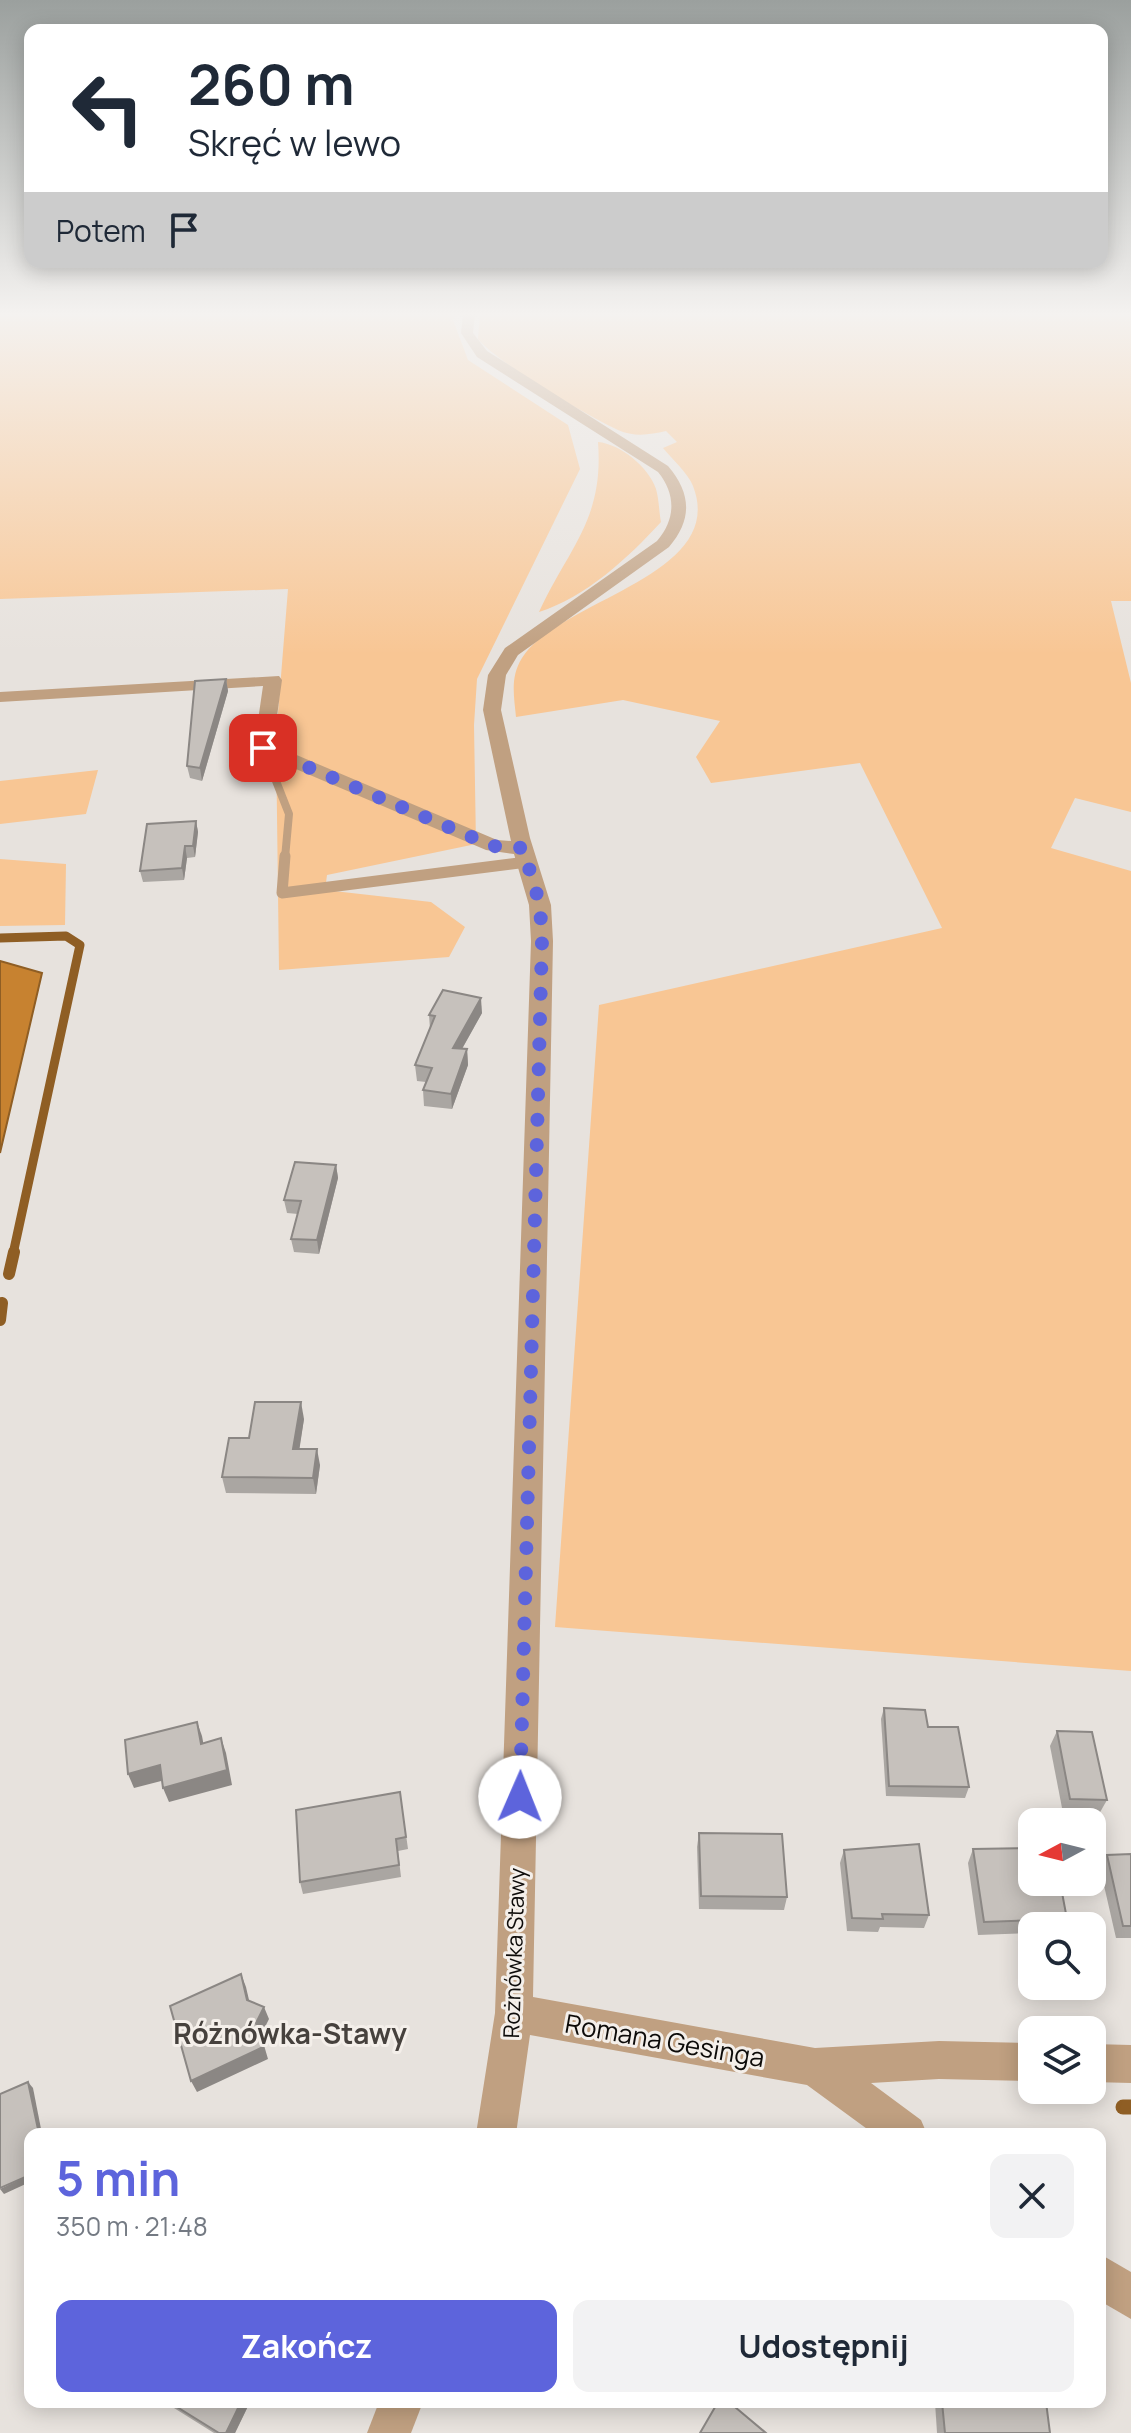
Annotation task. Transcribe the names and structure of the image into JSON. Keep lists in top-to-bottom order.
{
  "streets": {
    "street": ["Rożnówka Stawy", "Romana Gesinga"]
  },
  "crossings": [
    ["Rożnówka Stawy", "Romana Gesinga"]
  ],
  "districts": ["Różnówka-Stawy"],
  "north": "left",
  "page": {
    "turn": ["260 m", "Skręć w lewo"],
    "then": "Potem",
    "heading": ["5 min", "350 m · 21:48"],
    "buttons": ["Zakończ", "Udostępnij"]
  }
}
